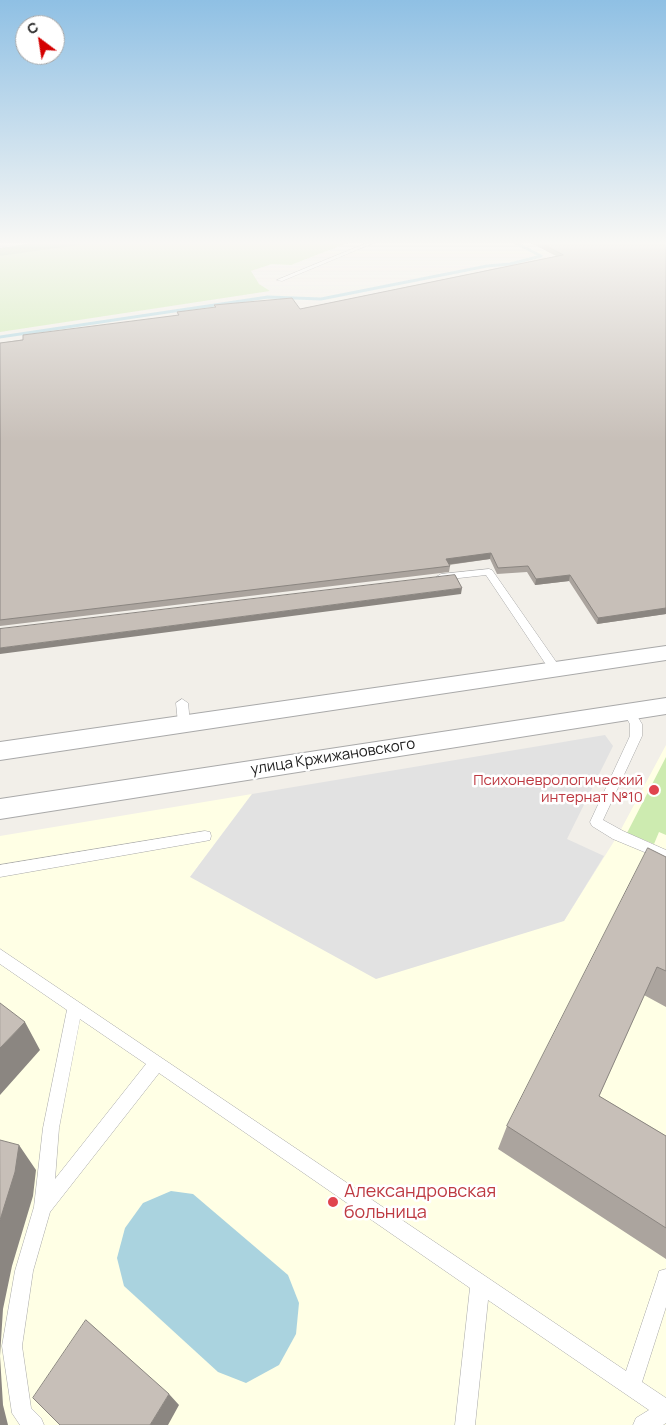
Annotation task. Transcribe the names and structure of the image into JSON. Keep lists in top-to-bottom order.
{
  "streets": {
    "street": ["улица Кржижановского"]
  },
  "places": ["Психоневрологический интернат №10", "Александровская больница"],
  "north": "top left"
}
